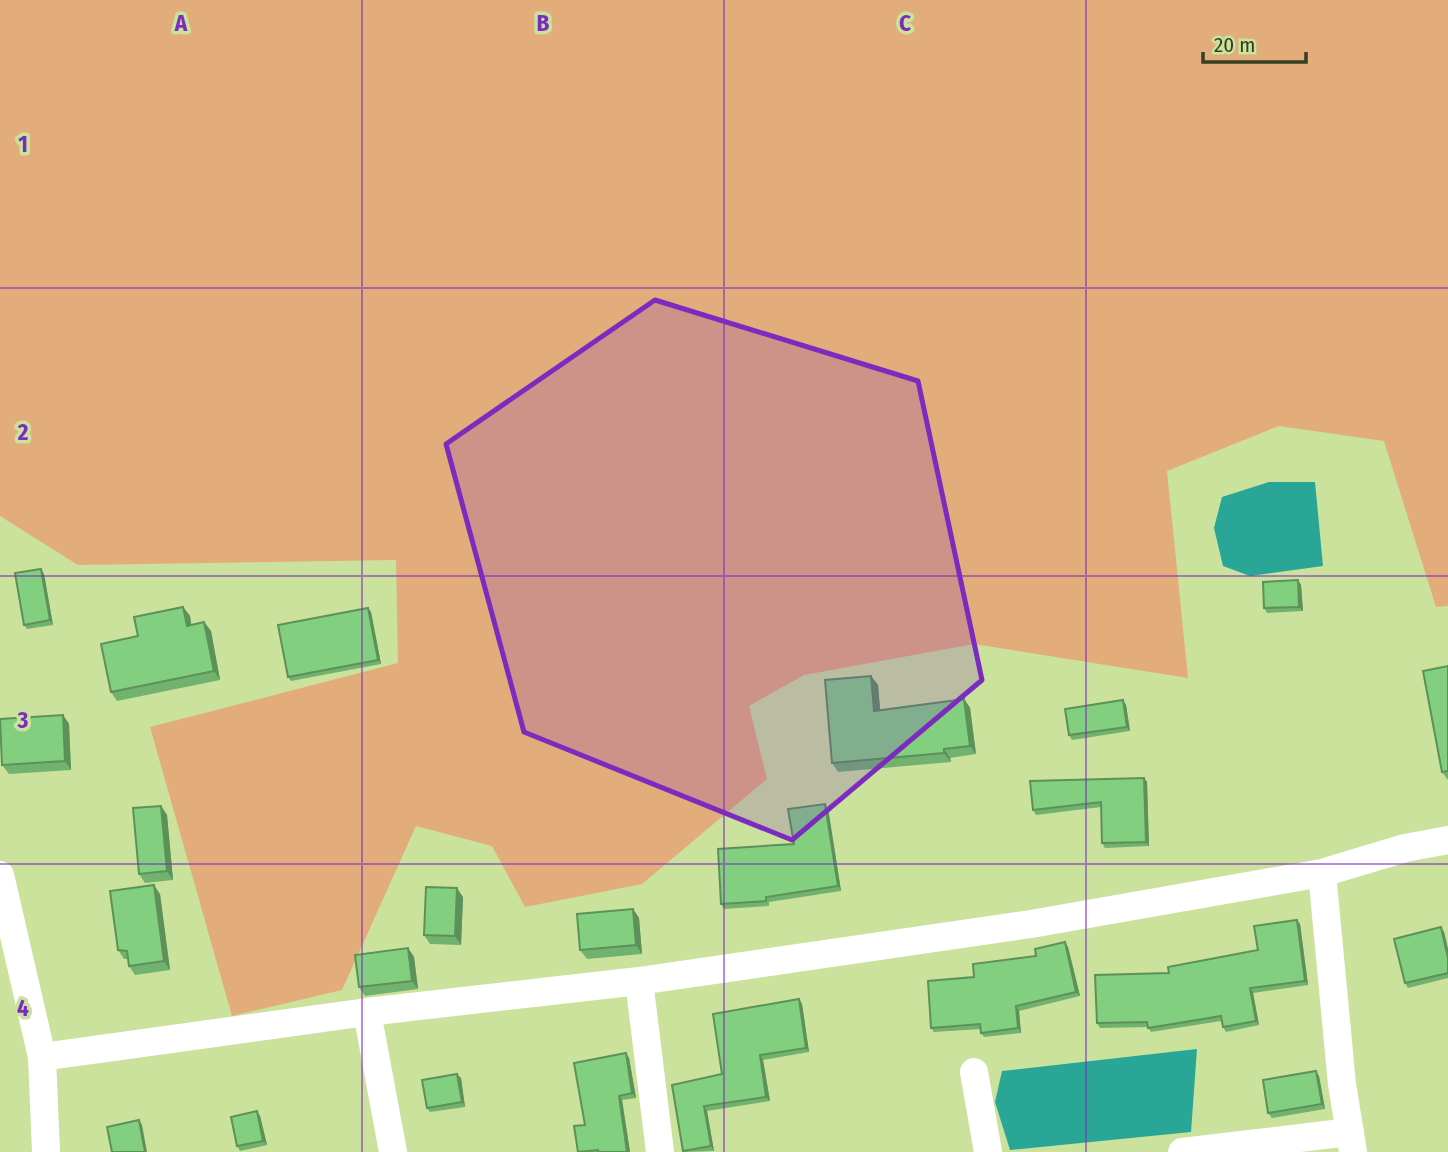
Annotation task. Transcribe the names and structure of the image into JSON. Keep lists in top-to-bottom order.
{
  "scale_bar": "20 m",
  "grid": {
    "columns": ["A", "B", "C"],
    "rows": [
      "1",
      "2",
      "3",
      "4"
    ]
  }
}
